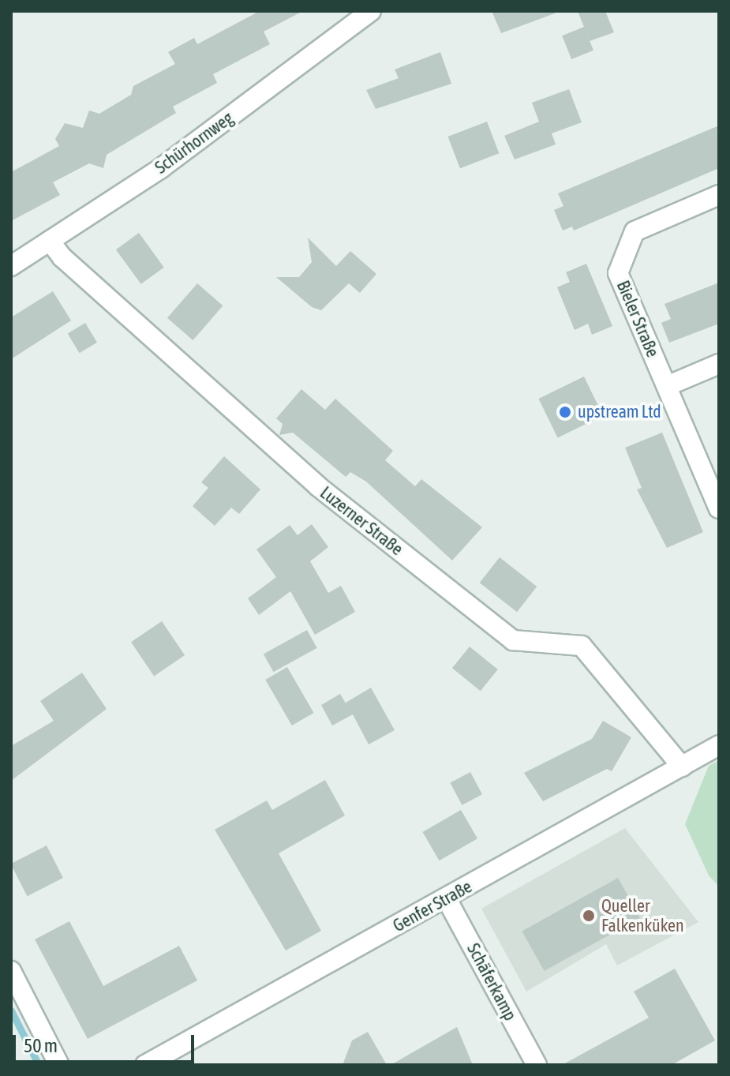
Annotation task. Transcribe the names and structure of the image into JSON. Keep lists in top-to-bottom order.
{
  "streets": {
    "street": [
      "Schürhornweg",
      "Bieler Straße",
      "Luzerner Straße",
      "Genfer Straße",
      "Schäferkamp"
    ]
  },
  "crossings": [
    ["Schürhornweg", "Luzerner Straße"],
    ["Luzerner Straße", "Genfer Straße"],
    ["Genfer Straße", "Schäferkamp"]
  ],
  "places": ["upstream Ltd", "Queller Falkenküken"],
  "scale_bar": "50 m"
}
